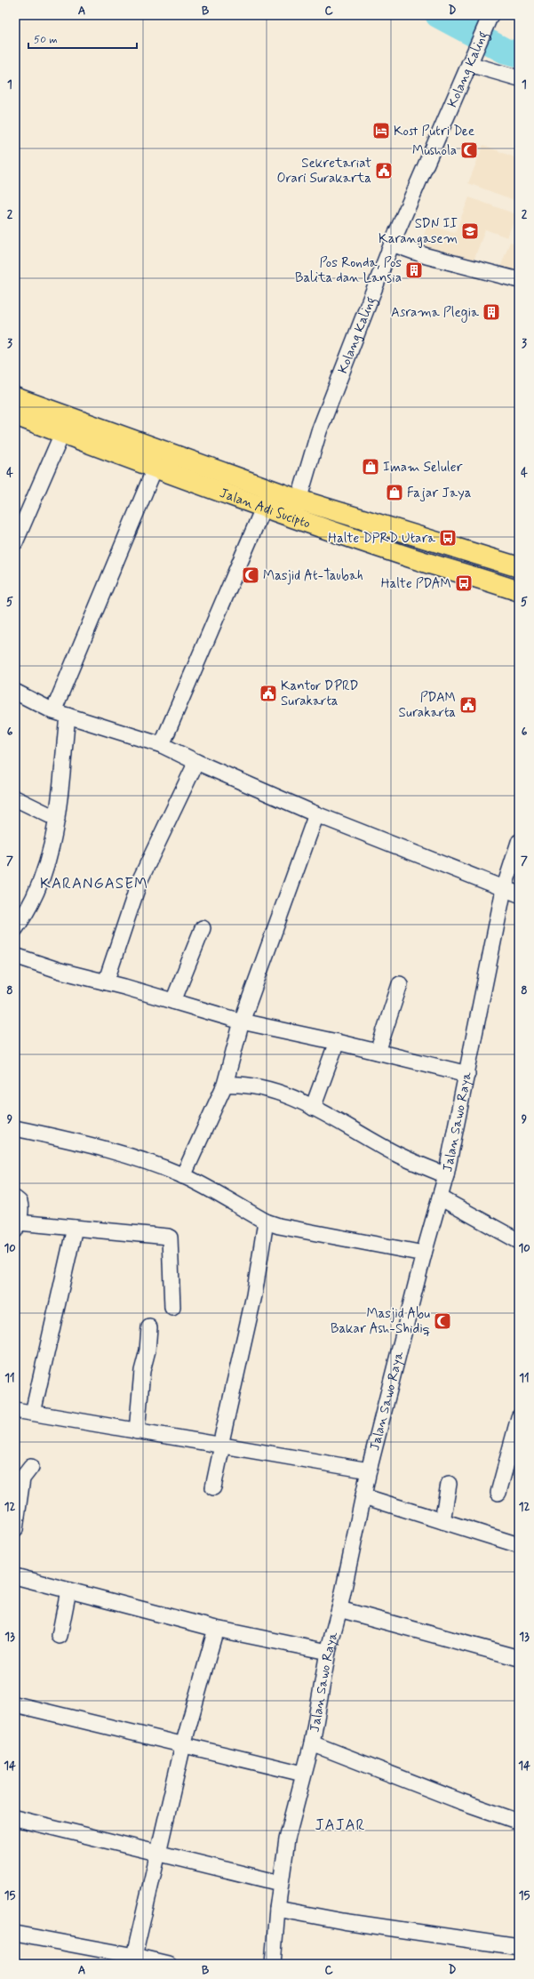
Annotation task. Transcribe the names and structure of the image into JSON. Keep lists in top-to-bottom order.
{
  "streets": {
    "highway": ["Jalan Adi Sucipto"],
    "street": ["Kolang Kaling", "Jalan Sawo Raya"]
  },
  "crossings": [
    ["Kolang Kaling", "Jalan Adi Sucipto"]
  ],
  "districts": ["KARANGASEM", "JAJAR"],
  "places": {
    "hotel": ["Kost Putri Dee"],
    "mosque": ["Mushola", "Masjid At-Taubah", "Masjid Abu Bakar Ash-Shidiq"],
    "public building": ["Sekretariat Orari Surakarta", "Kantor DPRD Surakarta", "PDAM Surakarta"],
    "school or university": ["SDN II Karangasem"],
    "building": ["Pos Ronda, Pos Balita dan Lansia", "Asrama Plegia"],
    "shop": ["Imam Seluler", "Fajar Jaya"],
    "bus stop": ["Halte DPRD Utara", "Halte PDAM"]
  },
  "scale_bar": "50 m",
  "grid": {
    "columns": [
      "A",
      "B",
      "C",
      "D"
    ],
    "rows": [
      "1",
      "2",
      "3",
      "4",
      "5",
      "6",
      "7",
      "8",
      "9",
      "10",
      "11",
      "12",
      "13",
      "14",
      "15"
    ]
  }
}
